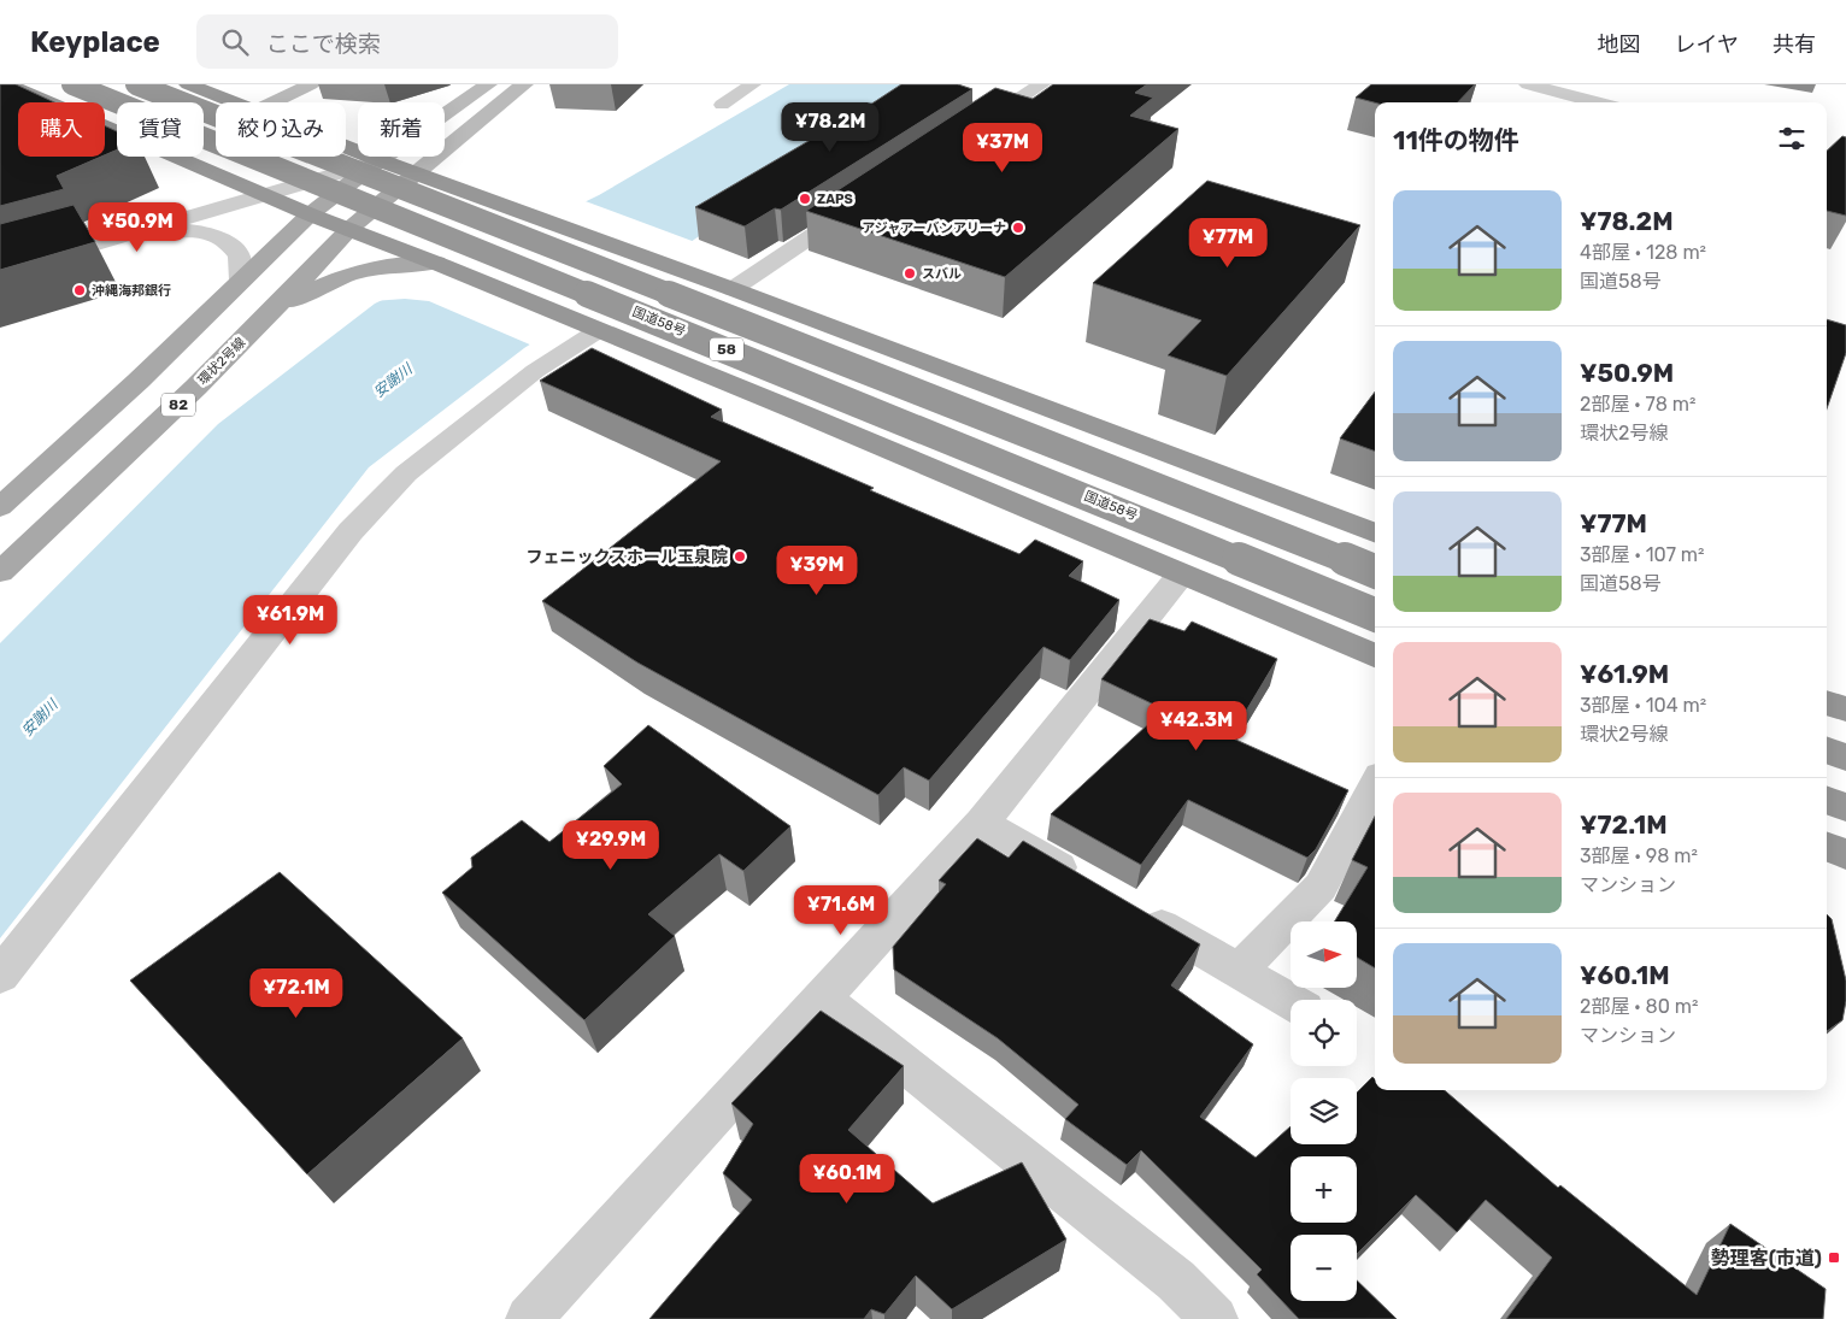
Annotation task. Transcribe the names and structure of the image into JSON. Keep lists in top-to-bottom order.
{
  "streets": {
    "highway": ["国道58号", "58"],
    "main road": ["環状2号線", "82"]
  },
  "crossings": [
    ["58", "環状2号線"]
  ],
  "water": ["安謝川"],
  "places": {
    "other": [
      "ZAPS",
      "アジャアーバンアリーナ",
      "スバル",
      "沖縄海邦銀行",
      "フェニックスホール玉泉院"
    ],
    "transit": ["勢理客(市道)"]
  },
  "north": "right",
  "page": {
    "header": "Keyplace",
    "search": "ここで検索",
    "nav": ["地図", "レイヤ", "共有"],
    "price": [
      "¥78.2M",
      "¥37M",
      "¥50.9M",
      "¥77M",
      "¥39M",
      "¥61.9M",
      "¥42.3M",
      "¥29.9M",
      "¥71.6M",
      "¥72.1M",
      "¥60.1M"
    ],
    "chip": [
      "購入",
      "賃貸",
      "絞り込み",
      "新着"
    ],
    "heading": "11件の物件",
    "list": [
      {
        "name": "¥78.2M",
        "note": "4部屋 · 128 m² · 国道58号"
      },
      {
        "name": "¥50.9M",
        "note": "2部屋 · 78 m² · 環状2号線"
      },
      {
        "name": "¥77M",
        "note": "3部屋 · 107 m² · 国道58号"
      },
      {
        "name": "¥61.9M",
        "note": "3部屋 · 104 m² · 環状2号線"
      },
      {
        "name": "¥72.1M",
        "note": "3部屋 · 98 m² · マンション"
      },
      {
        "name": "¥60.1M",
        "note": "2部屋 · 80 m² · マンション"
      }
    ],
    "map_buttons": ["+", "−"]
  }
}
